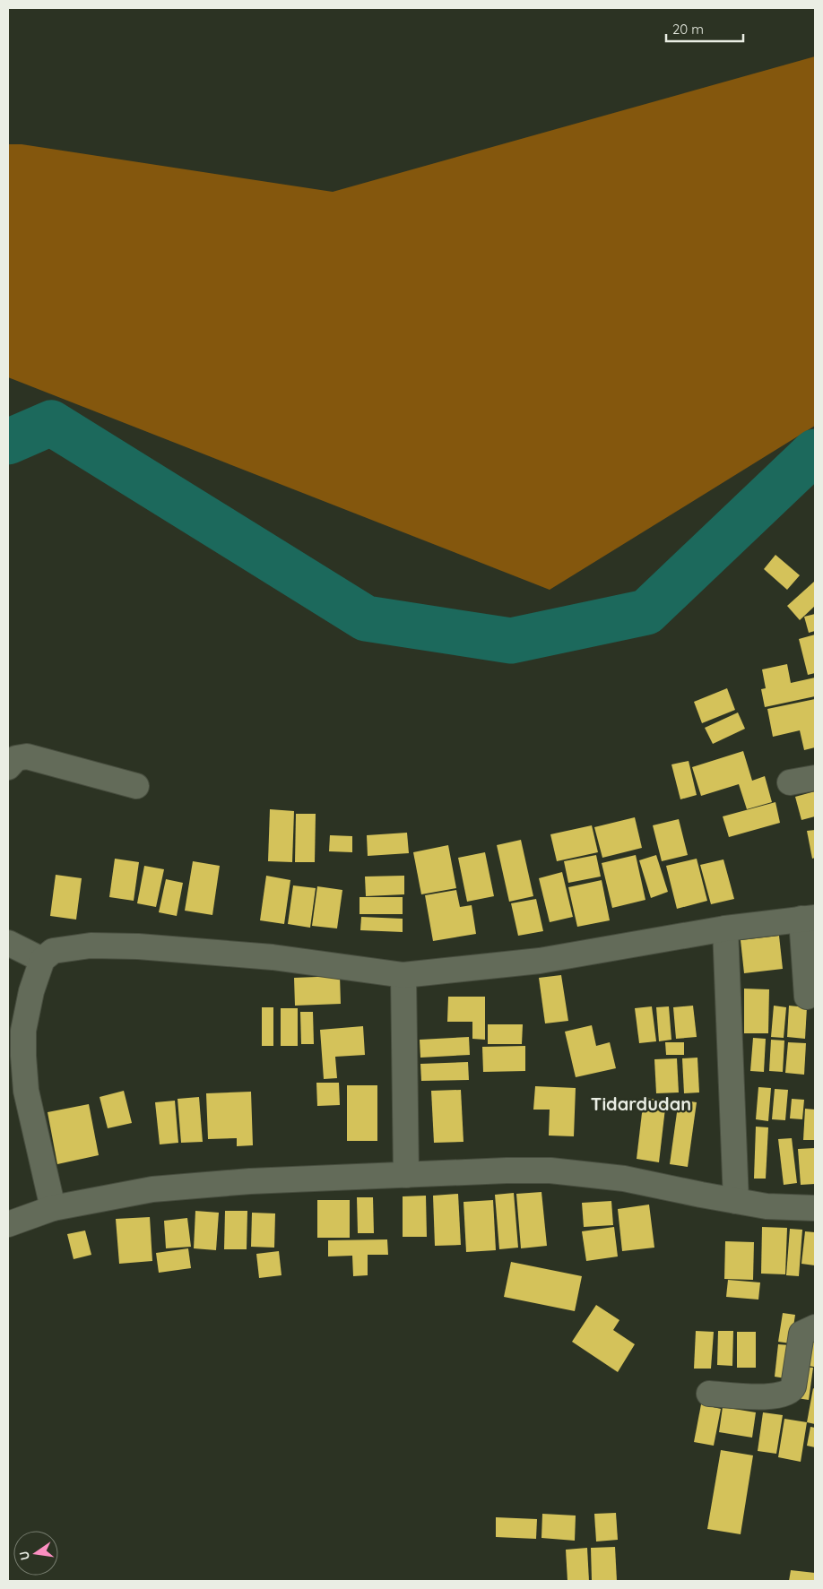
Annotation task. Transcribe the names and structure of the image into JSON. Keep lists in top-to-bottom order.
{
  "districts": ["Tidardudan"],
  "scale_bar": "20 m",
  "north": "left"
}
